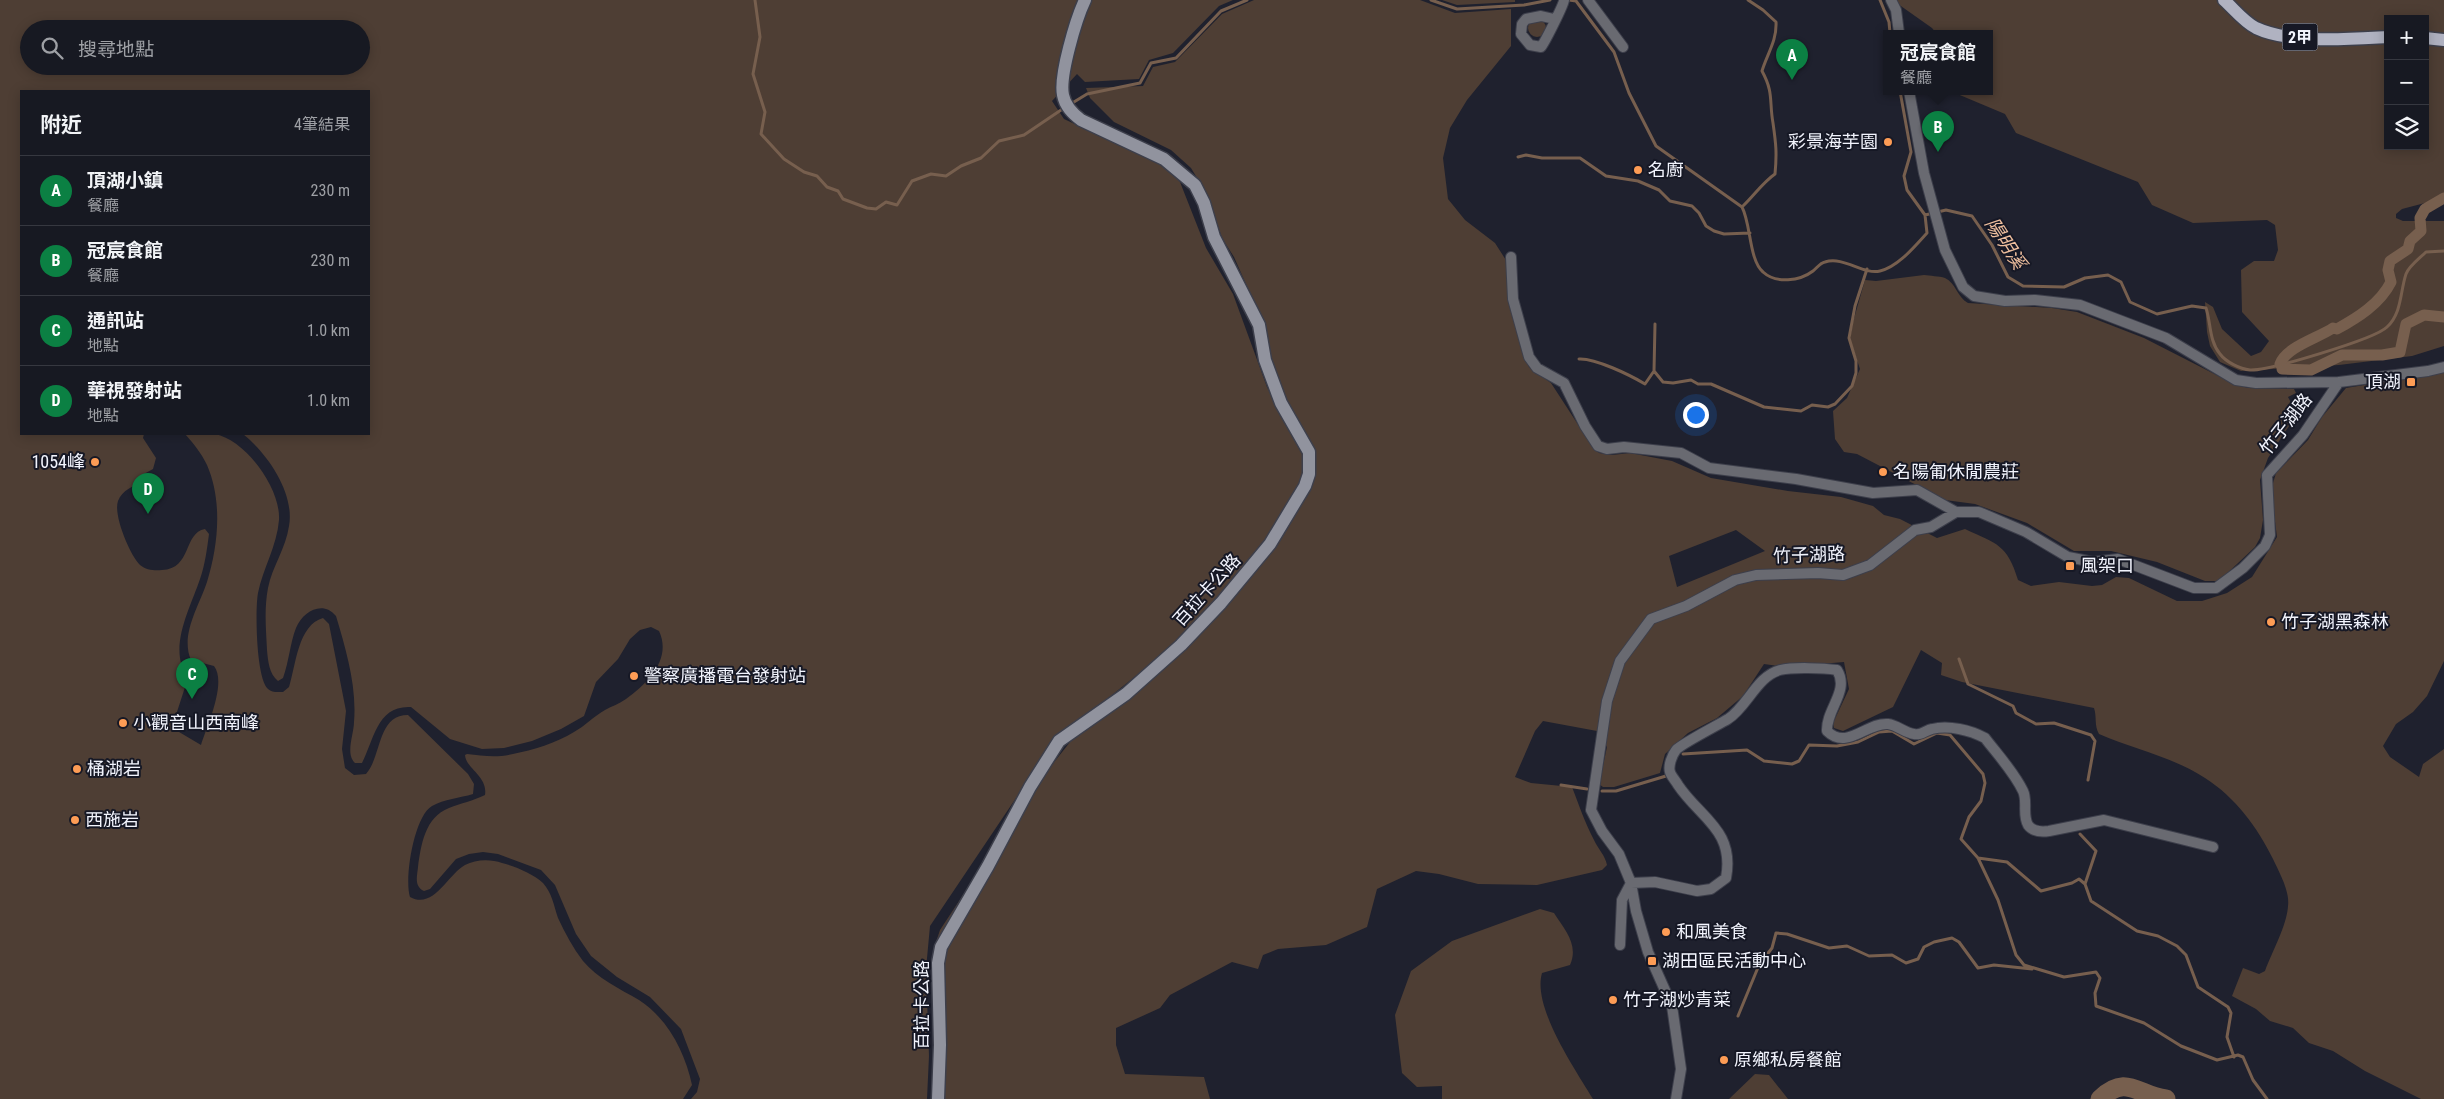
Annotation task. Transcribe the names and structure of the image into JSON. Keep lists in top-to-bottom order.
{
  "streets": {
    "main road": ["2甲", "百拉卡公路"],
    "street": ["竹子湖路"]
  },
  "water": ["陽明溪"],
  "places": {
    "other": [
      "彩景海芋園",
      "名廚",
      "1054峰",
      "名陽匍休閒農莊",
      "竹子湖黑森林",
      "警察廣播電台發射站",
      "小觀音山西南峰",
      "桶湖岩",
      "西施岩",
      "和風美食",
      "竹子湖炒青菜",
      "原鄉私房餐館"
    ],
    "transit": ["頂湖", "風架口", "湖田區民活動中心"]
  },
  "page": {
    "map_buttons": ["+", "−"],
    "search": "搜尋地點",
    "popup": ["冠宸食館", "餐廳"],
    "pins": [
      "A",
      "B",
      "D",
      "C"
    ],
    "heading": ["附近", "4筆結果"],
    "list": [
      {
        "mark": "A",
        "name": "頂湖小鎮",
        "note": "餐廳",
        "value": "230 m"
      },
      {
        "mark": "B",
        "name": "冠宸食館",
        "note": "餐廳",
        "value": "230 m"
      },
      {
        "mark": "C",
        "name": "通訊站",
        "note": "地點",
        "value": "1.0 km"
      },
      {
        "mark": "D",
        "name": "華視發射站",
        "note": "地點",
        "value": "1.0 km"
      }
    ]
  }
}
